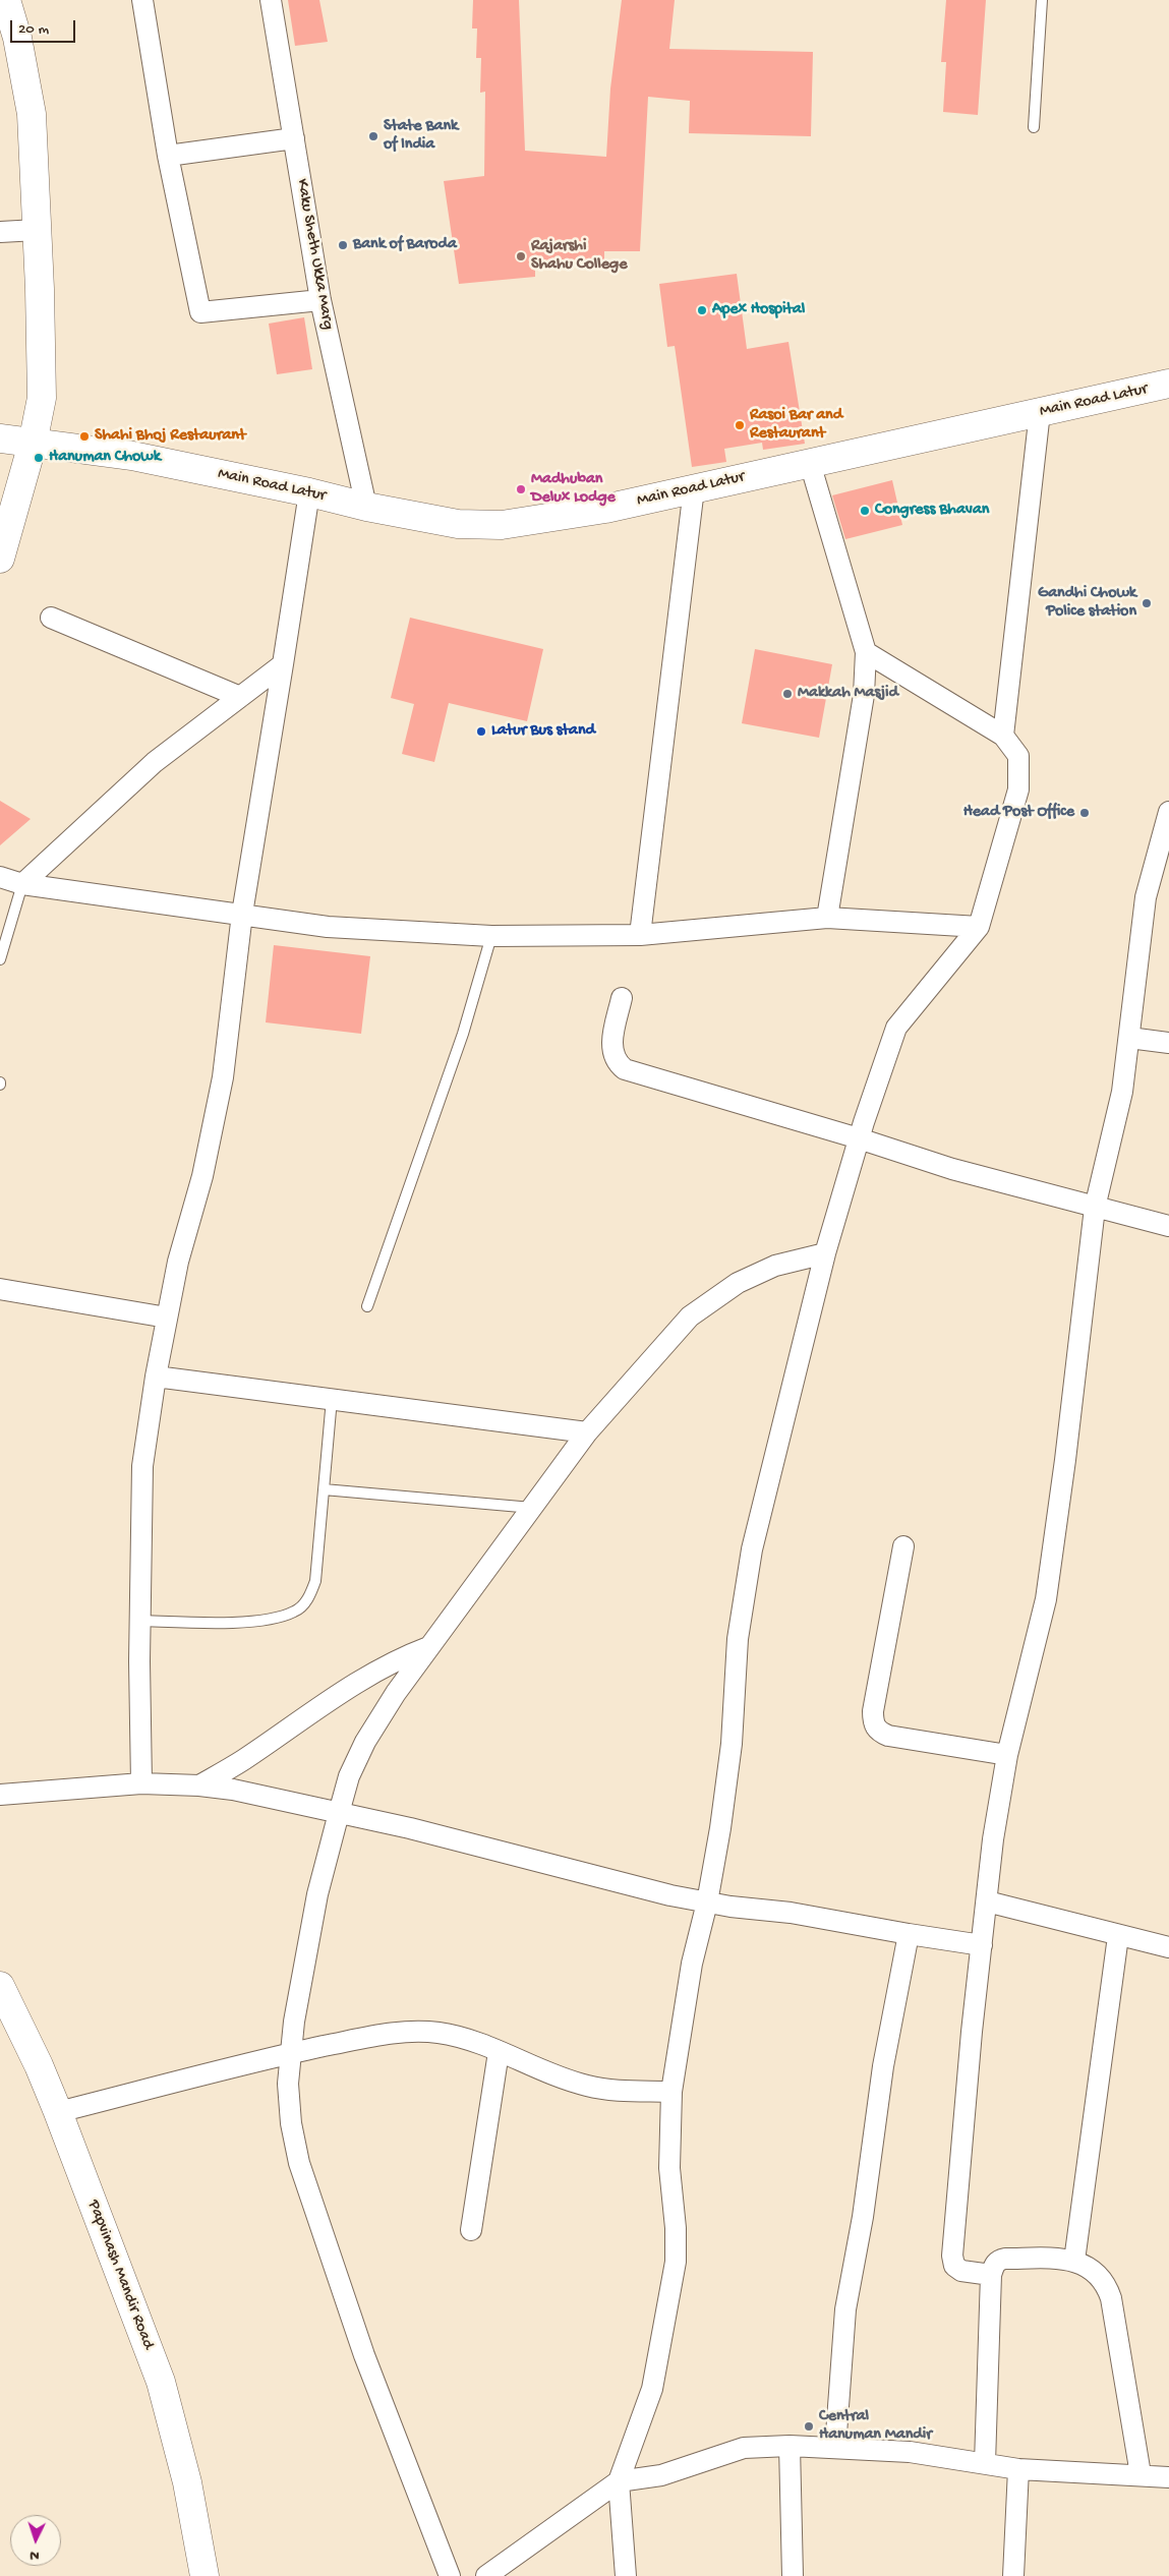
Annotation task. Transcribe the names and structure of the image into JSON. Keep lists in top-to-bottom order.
{
  "streets": {
    "street": ["Kaku Sheth Ukka Marg", "Main Road Latur", "Papvinash Mandir Road"]
  },
  "crossings": [
    ["Kaku Sheth Ukka Marg", "Main Road Latur"]
  ],
  "places": [
    "State Bank of India",
    "Bank of Baroda",
    "Rajarshi Shahu College",
    "Apex Hospital",
    "Rasoi Bar and Restaurant",
    "Shahi Bhoj Restaurant",
    "Hanuman Chowk",
    "Madhuban Delux Lodge",
    "Congress Bhavan",
    "Gandhi Chowk Police station",
    "Makkah Masjid",
    "Latur Bus stand",
    "Head Post Office",
    "Central Hanuman Mandir"
  ],
  "scale_bar": "20 m",
  "north": "bottom"
}
